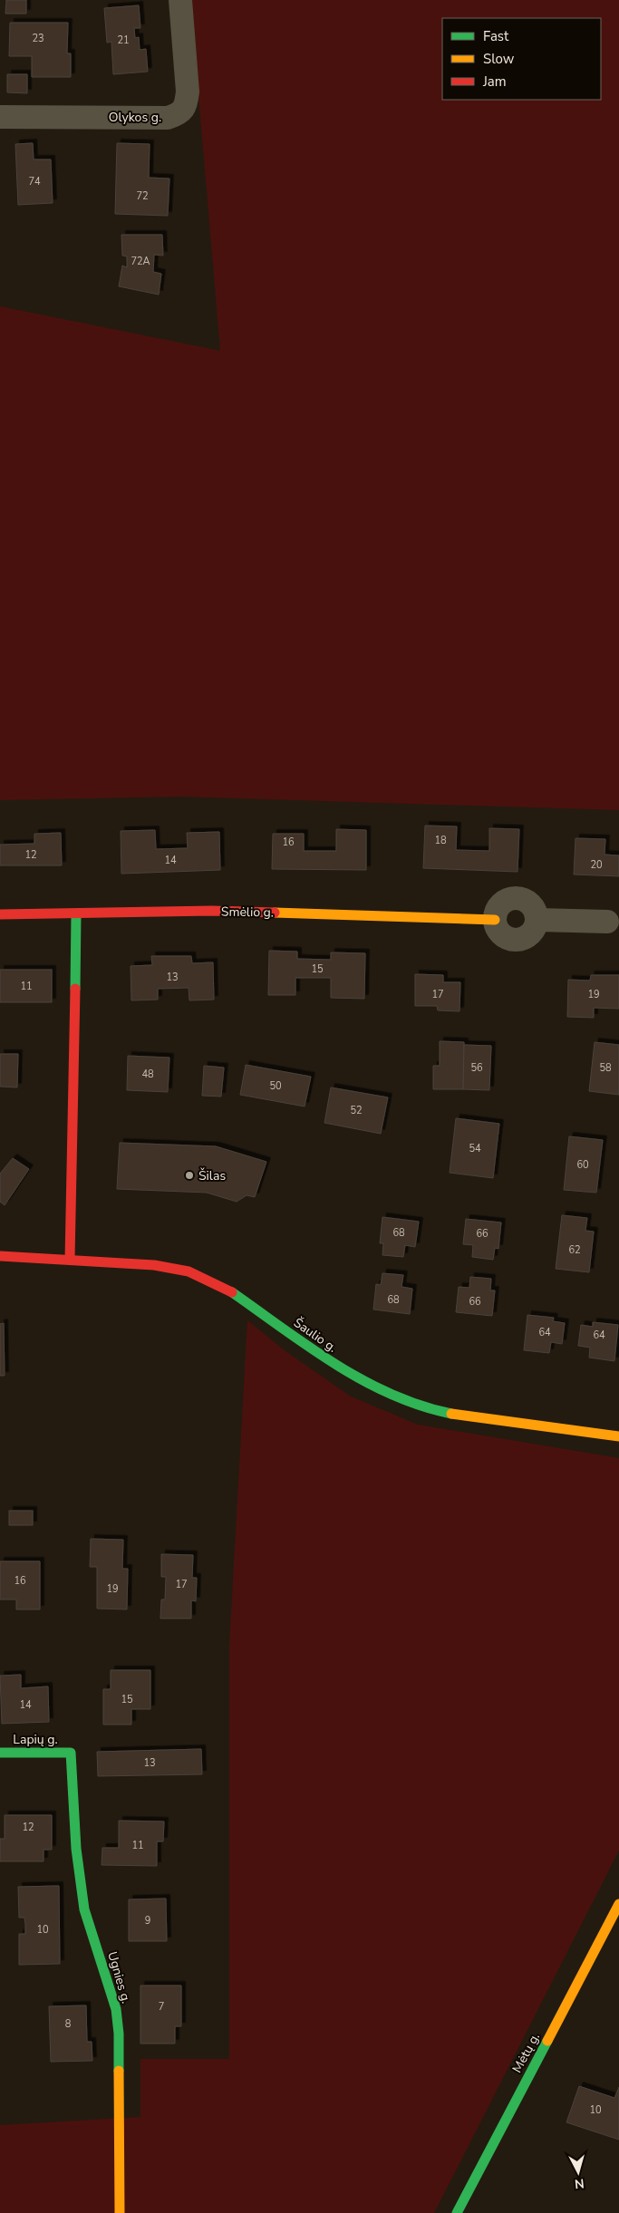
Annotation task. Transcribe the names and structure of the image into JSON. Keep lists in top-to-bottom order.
{
  "streets": {
    "street": [
      "Olykos g.",
      "Smėlio g.",
      "Šaulio g.",
      "Lapių g.",
      "Ugnies g.",
      "Mėtų g."
    ]
  },
  "crossings": [
    ["Lapių g.", "Ugnies g."]
  ],
  "places": ["Šilas"],
  "house_numbers": [
    "23",
    "21",
    "74",
    "72",
    "72A",
    "18",
    "16",
    "12",
    "14",
    "20",
    "15",
    "13",
    "11",
    "17",
    "19",
    "56",
    "58",
    "48",
    "50",
    "52",
    "54",
    "60",
    "68",
    "66",
    "62",
    "68",
    "66",
    "64",
    "64",
    "16",
    "17",
    "19",
    "15",
    "14",
    "13",
    "12",
    "11",
    "9",
    "10",
    "7",
    "8",
    "10"
  ],
  "legend": ["Fast", "Slow", "Jam"],
  "north": "bottom"
}
